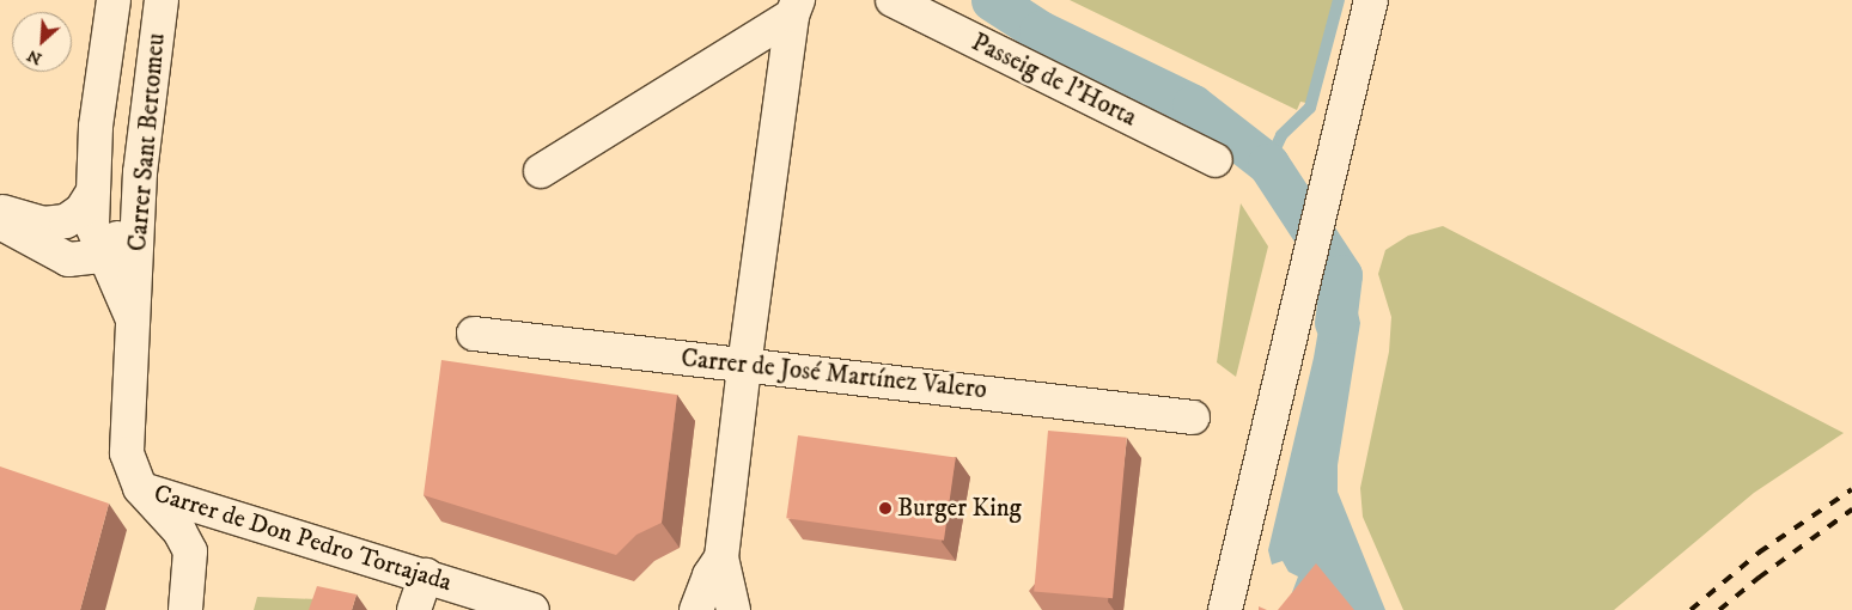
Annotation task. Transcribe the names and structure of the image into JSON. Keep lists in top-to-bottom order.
{
  "streets": {
    "street": [
      "Passeig de l'Horta",
      "Carrer Sant Bertomeu",
      "Carrer de José Martínez Valero",
      "Carrer de Don Pedro Tortajada"
    ]
  },
  "crossings": [
    ["Carrer Sant Bertomeu", "Carrer de Don Pedro Tortajada"]
  ],
  "places": ["Burger King"],
  "north": "bottom left"
}
